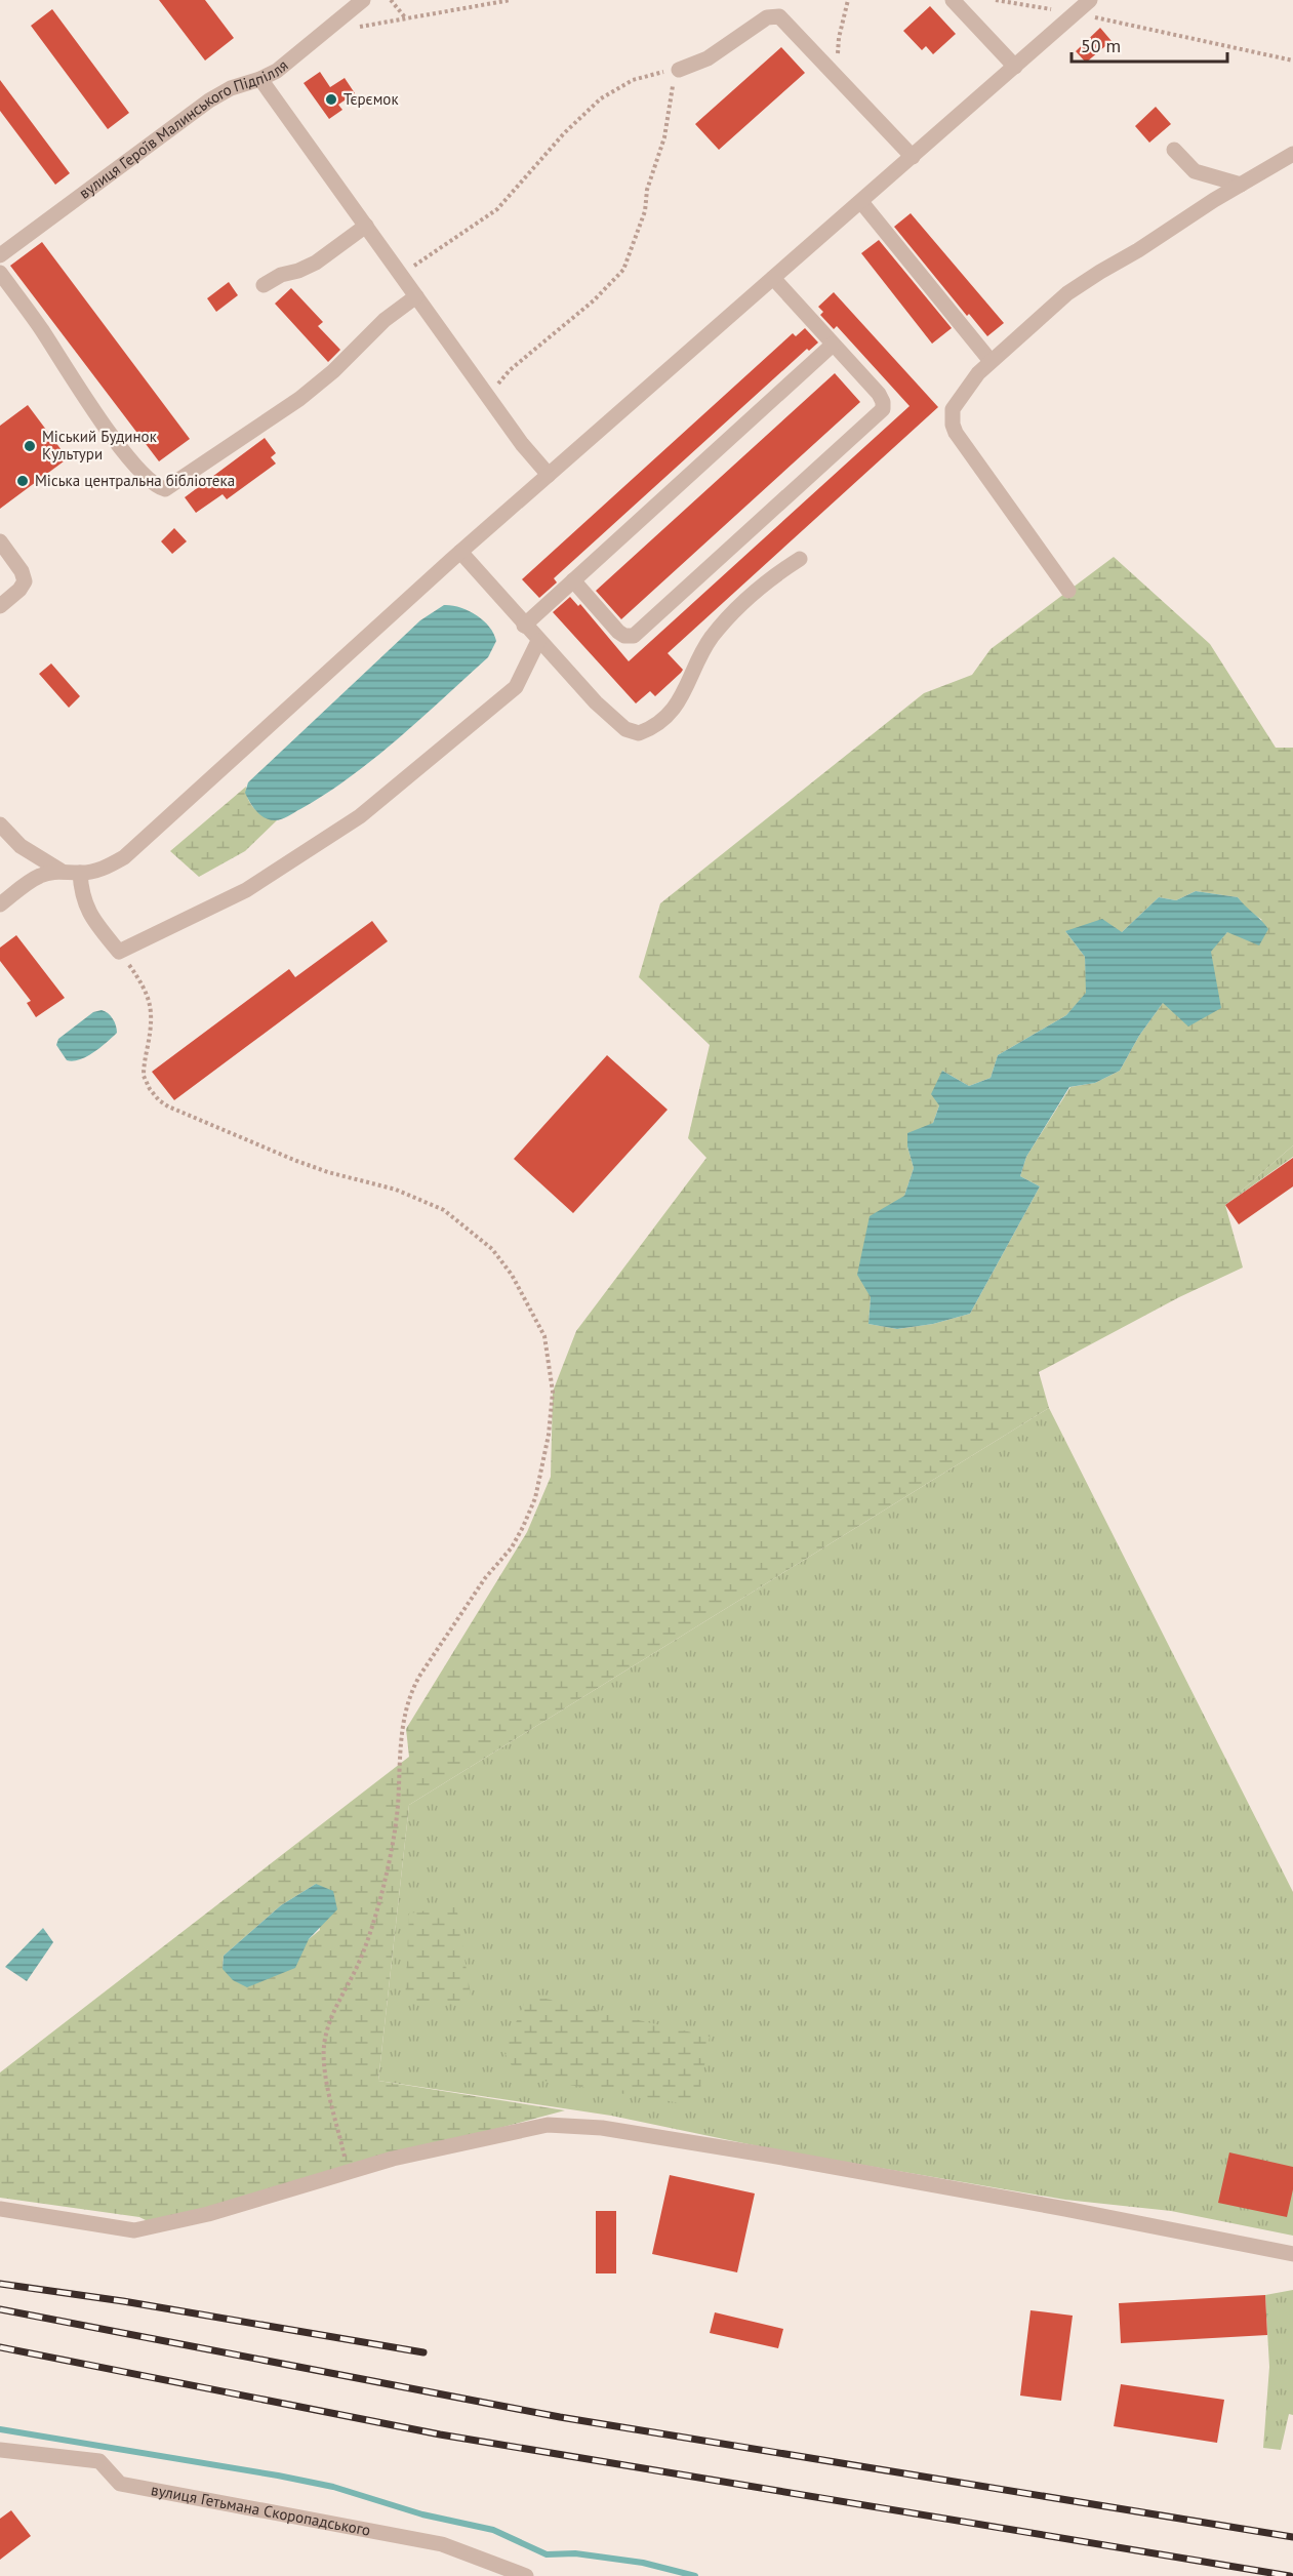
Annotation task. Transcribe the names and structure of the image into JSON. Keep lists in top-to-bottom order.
{
  "streets": {
    "street": ["вулиця Героїв Малинського Підпілля", "вулиця Гетьмана Скоропадського"]
  },
  "places": ["Тєрємок", "Міський Будинок Культури", "Міська центральна бібліотека"],
  "scale_bar": "50 m"
}
